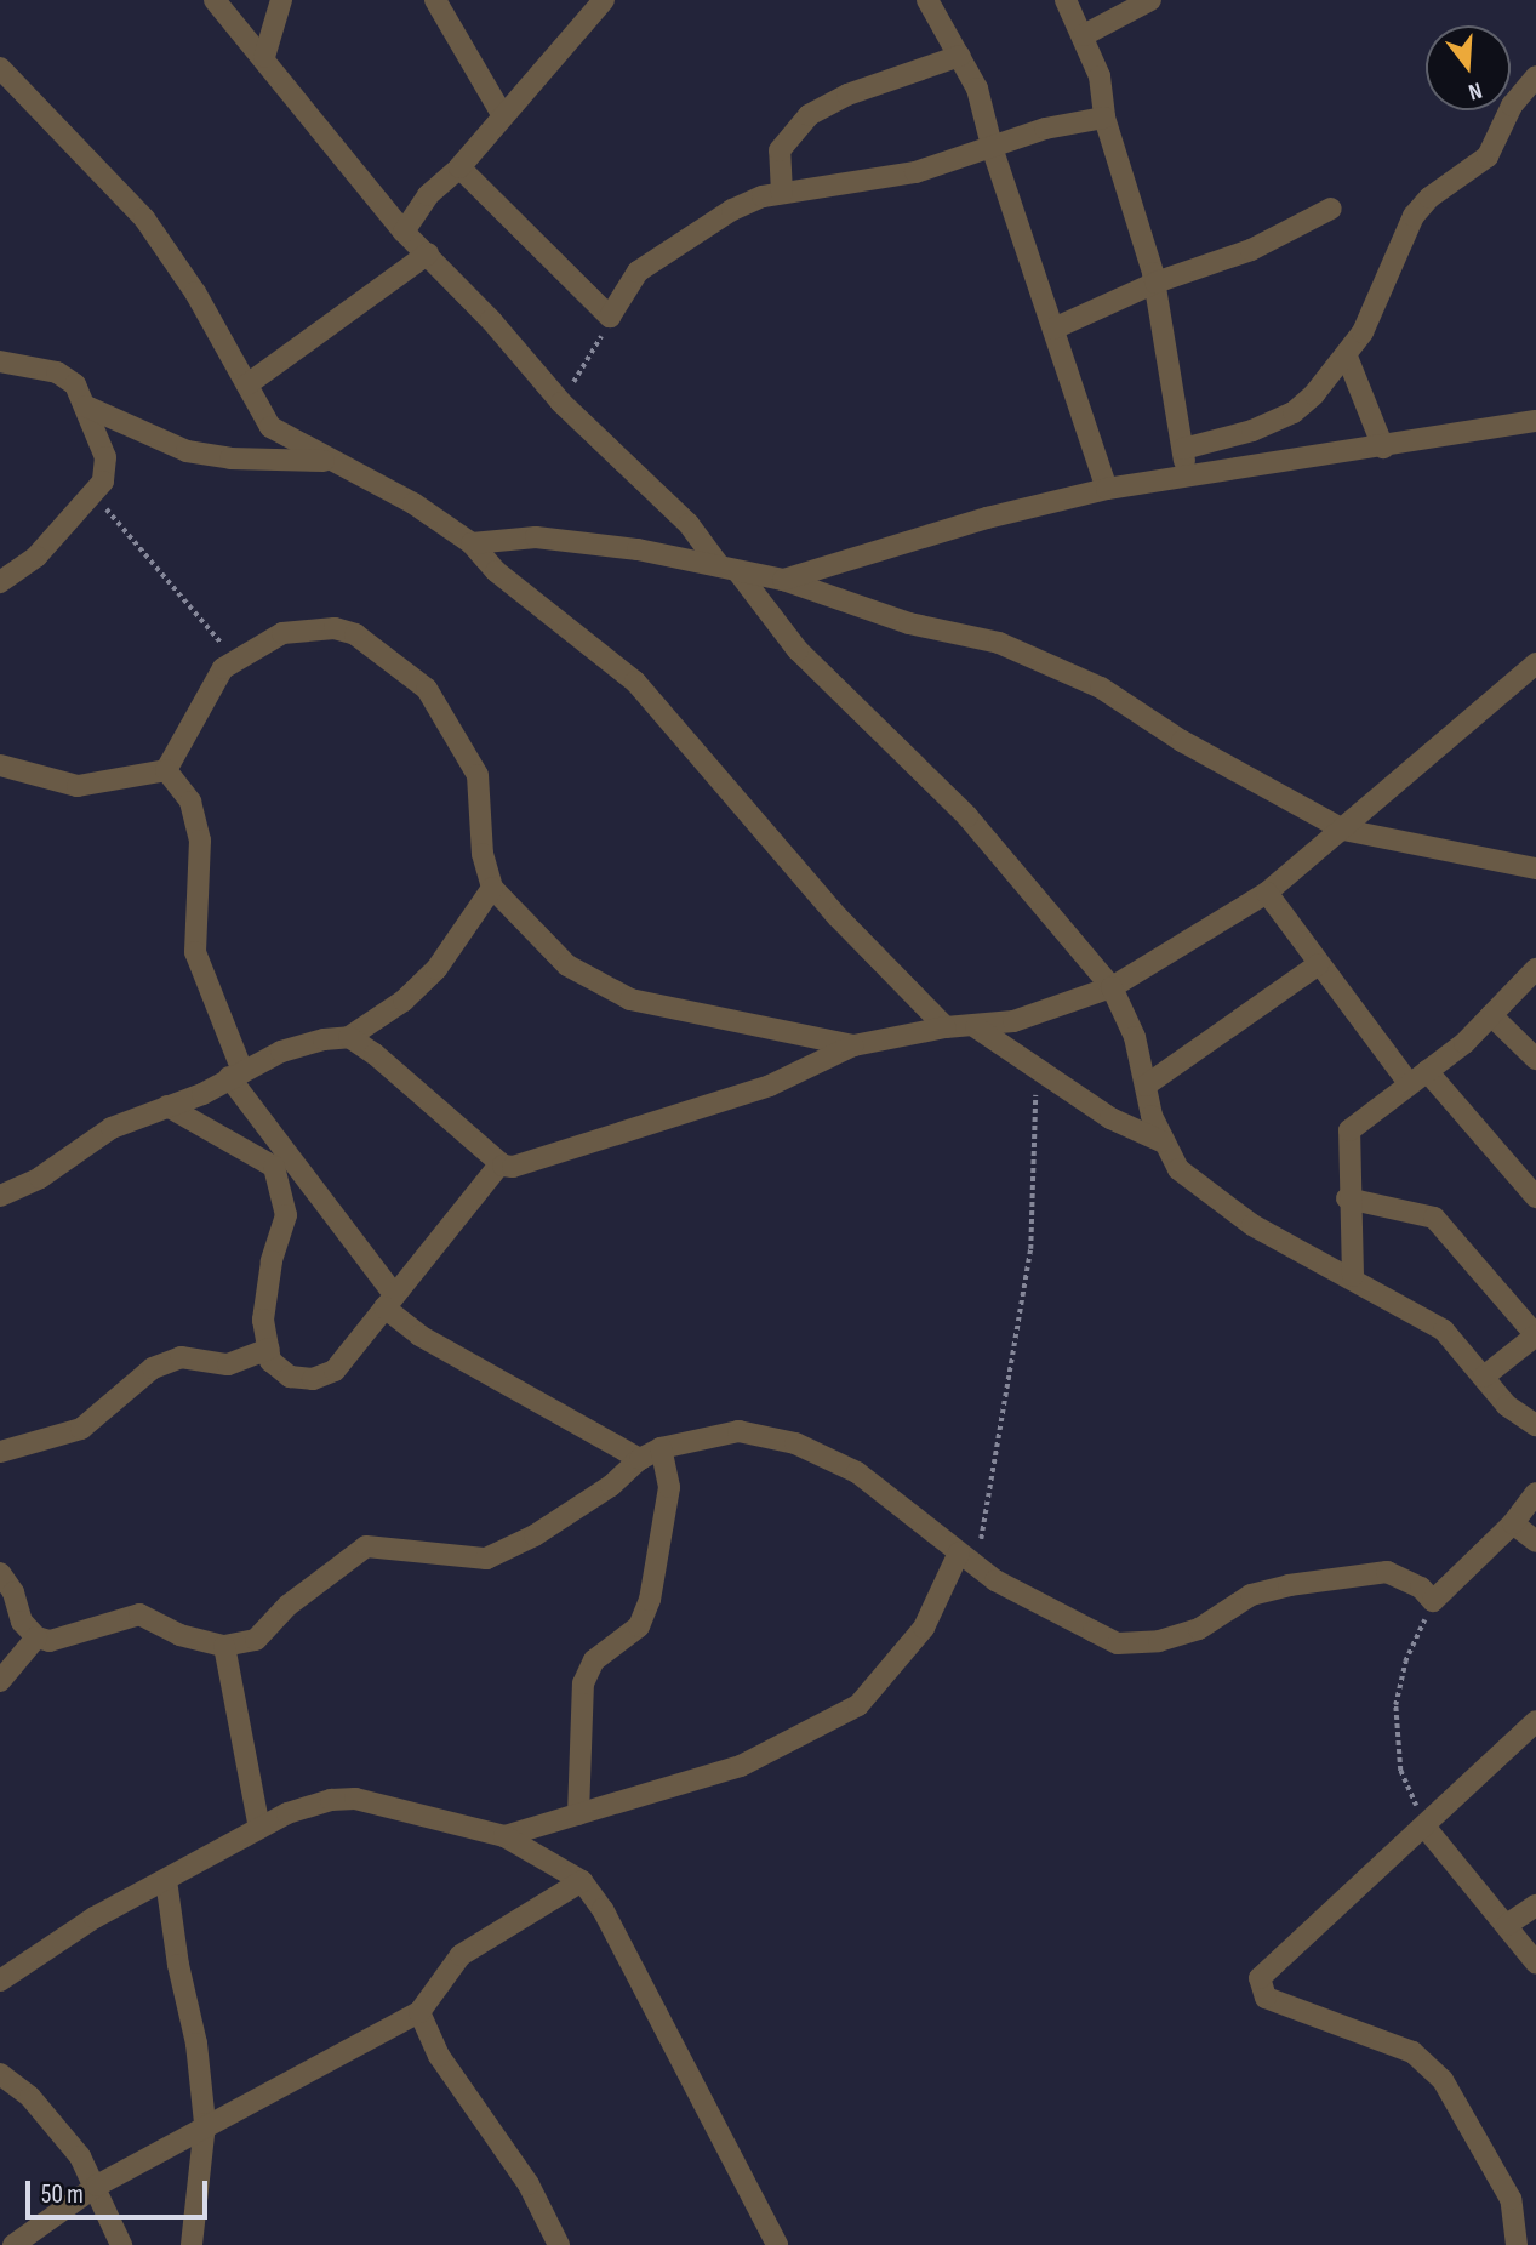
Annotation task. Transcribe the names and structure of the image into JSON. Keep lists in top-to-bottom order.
{
  "scale_bar": "50 m",
  "north": "bottom"
}
